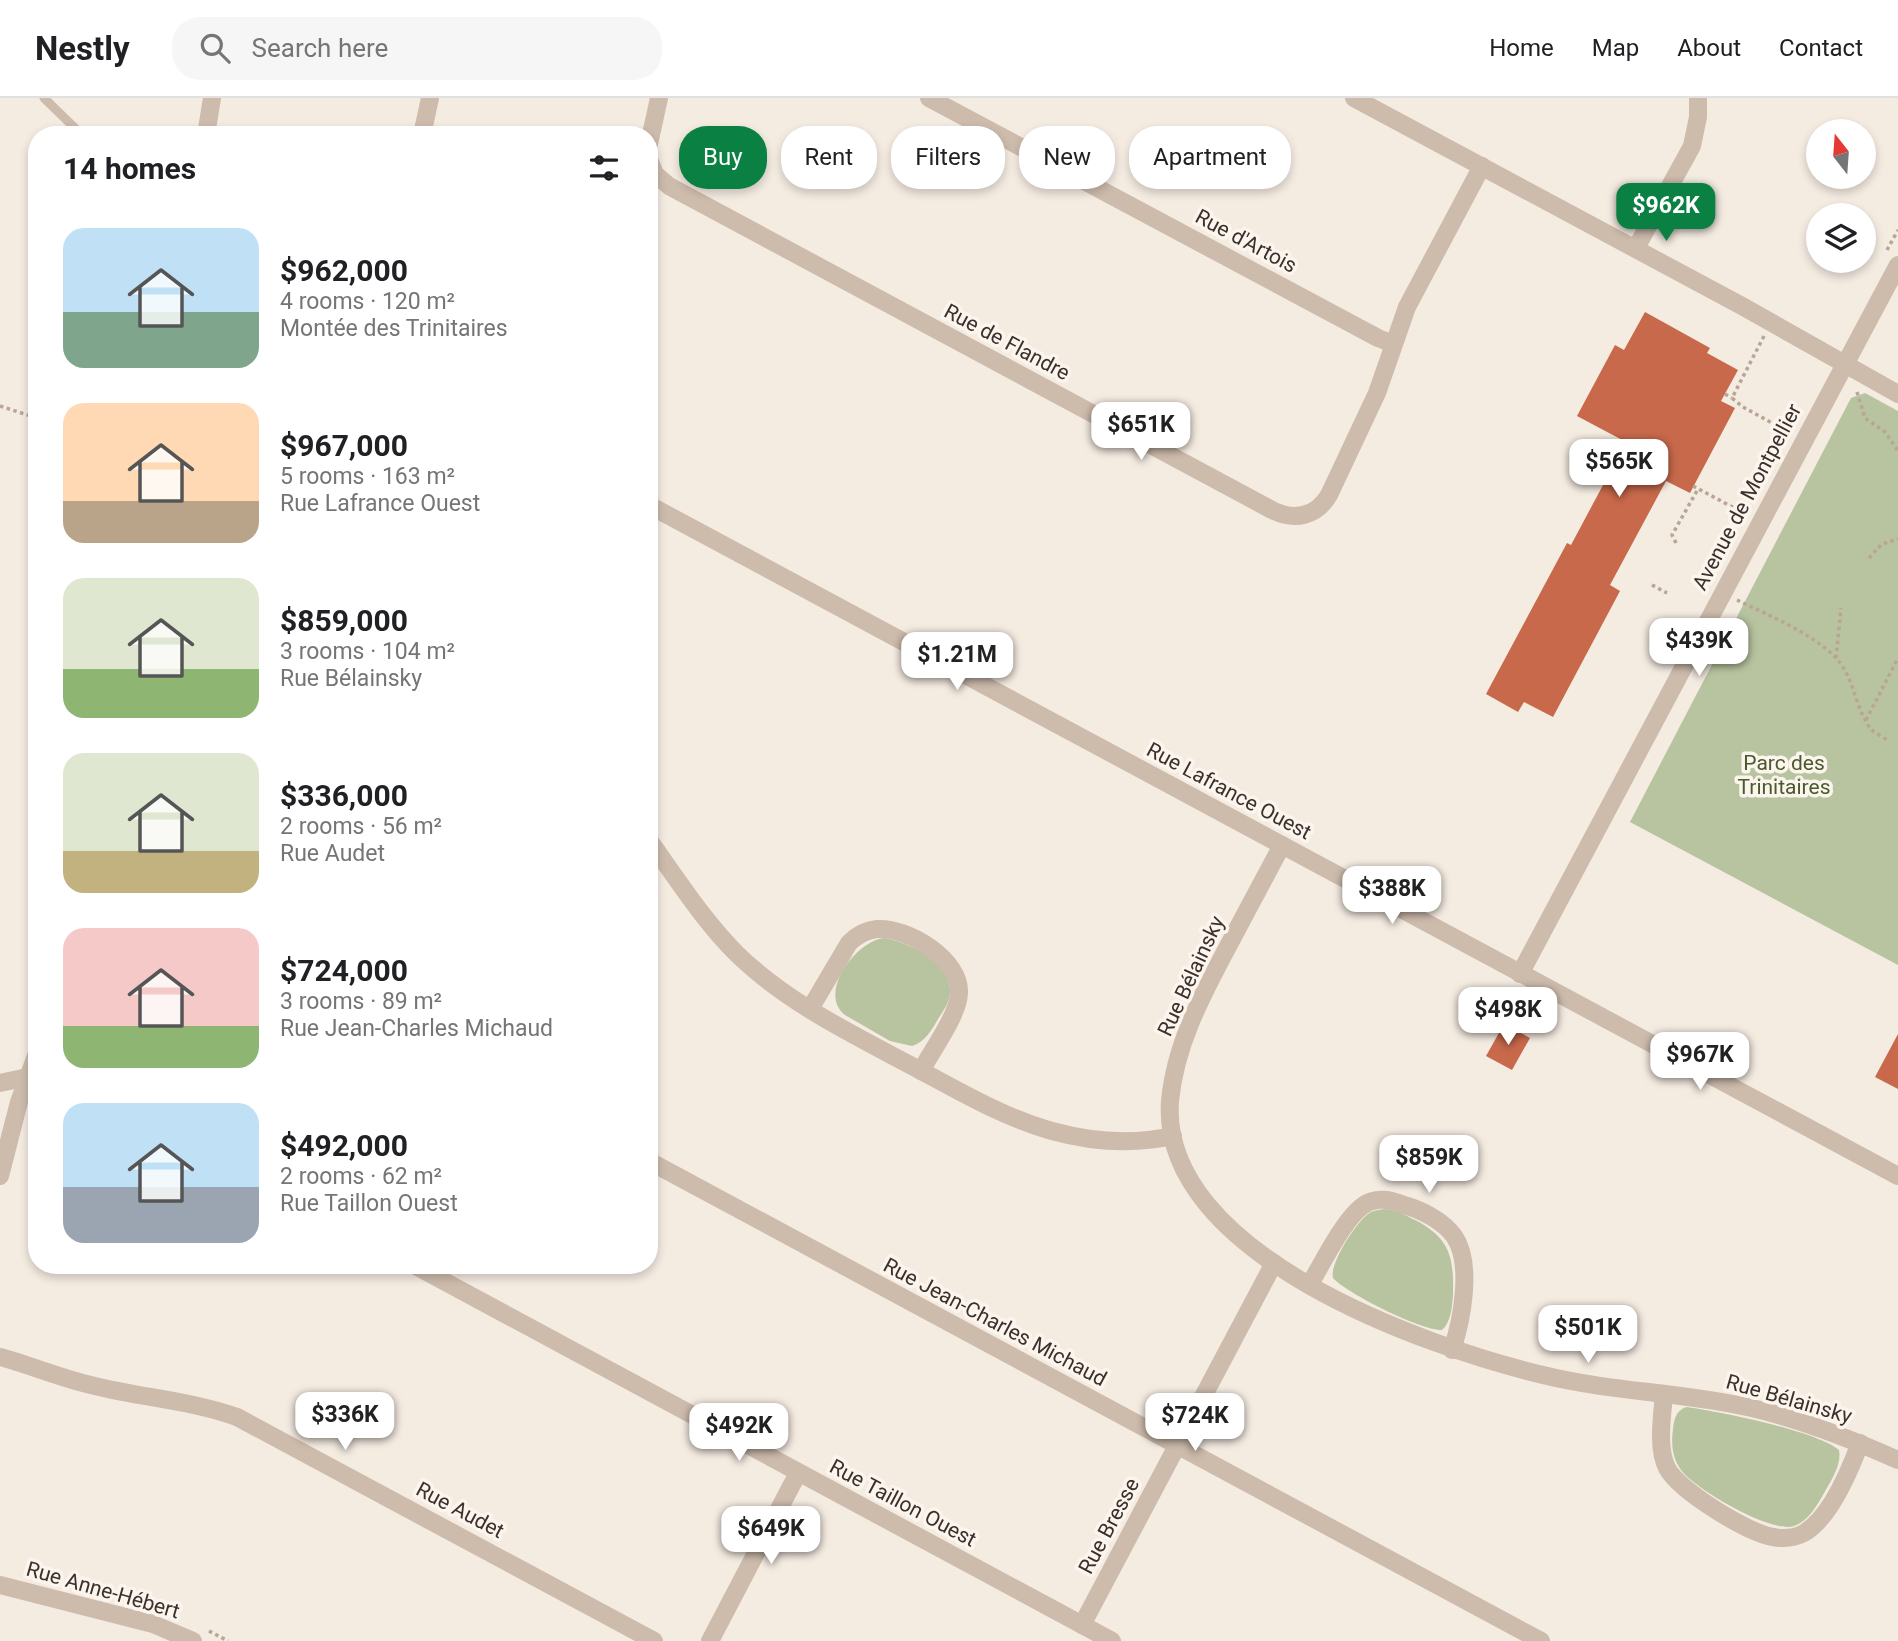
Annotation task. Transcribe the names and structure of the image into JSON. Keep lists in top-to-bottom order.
{
  "streets": {
    "street": [
      "Rue d'Artois",
      "Rue de Flandre",
      "Avenue de Montpellier",
      "Rue Lafrance Ouest",
      "Rue Bélainsky",
      "Rue Jean-Charles Michaud",
      "Rue Taillon Ouest",
      "Rue Audet",
      "Rue Bresse",
      "Rue Anne-Hébert"
    ]
  },
  "crossings": [
    ["Rue d'Artois", "Rue de Flandre"],
    ["Avenue de Montpellier", "Rue Lafrance Ouest"],
    ["Rue Lafrance Ouest", "Rue Bélainsky"],
    ["Rue Bélainsky", "Rue Bresse"],
    ["Rue Jean-Charles Michaud", "Rue Bresse"],
    ["Rue Taillon Ouest", "Rue Bresse"]
  ],
  "parks": ["Parc des Trinitaires"],
  "north": "top",
  "page": {
    "header": "Nestly",
    "search": "Search here",
    "nav": [
      "Home",
      "Map",
      "About",
      "Contact"
    ],
    "chip": [
      "Buy",
      "Rent",
      "Filters",
      "New",
      "Apartment"
    ],
    "heading": "14 homes",
    "price": [
      "$962K",
      "$651K",
      "$565K",
      "$439K",
      "$1.21M",
      "$388K",
      "$498K",
      "$967K",
      "$859K",
      "$501K",
      "$336K",
      "$724K",
      "$492K",
      "$649K"
    ],
    "list": [
      {
        "name": "$962,000",
        "note": "4 rooms · 120 m² · Montée des Trinitaires"
      },
      {
        "name": "$967,000",
        "note": "5 rooms · 163 m² · Rue Lafrance Ouest"
      },
      {
        "name": "$859,000",
        "note": "3 rooms · 104 m² · Rue Bélainsky"
      },
      {
        "name": "$336,000",
        "note": "2 rooms · 56 m² · Rue Audet"
      },
      {
        "name": "$724,000",
        "note": "3 rooms · 89 m² · Rue Jean-Charles Michaud"
      },
      {
        "name": "$492,000",
        "note": "2 rooms · 62 m² · Rue Taillon Ouest"
      }
    ]
  }
}
